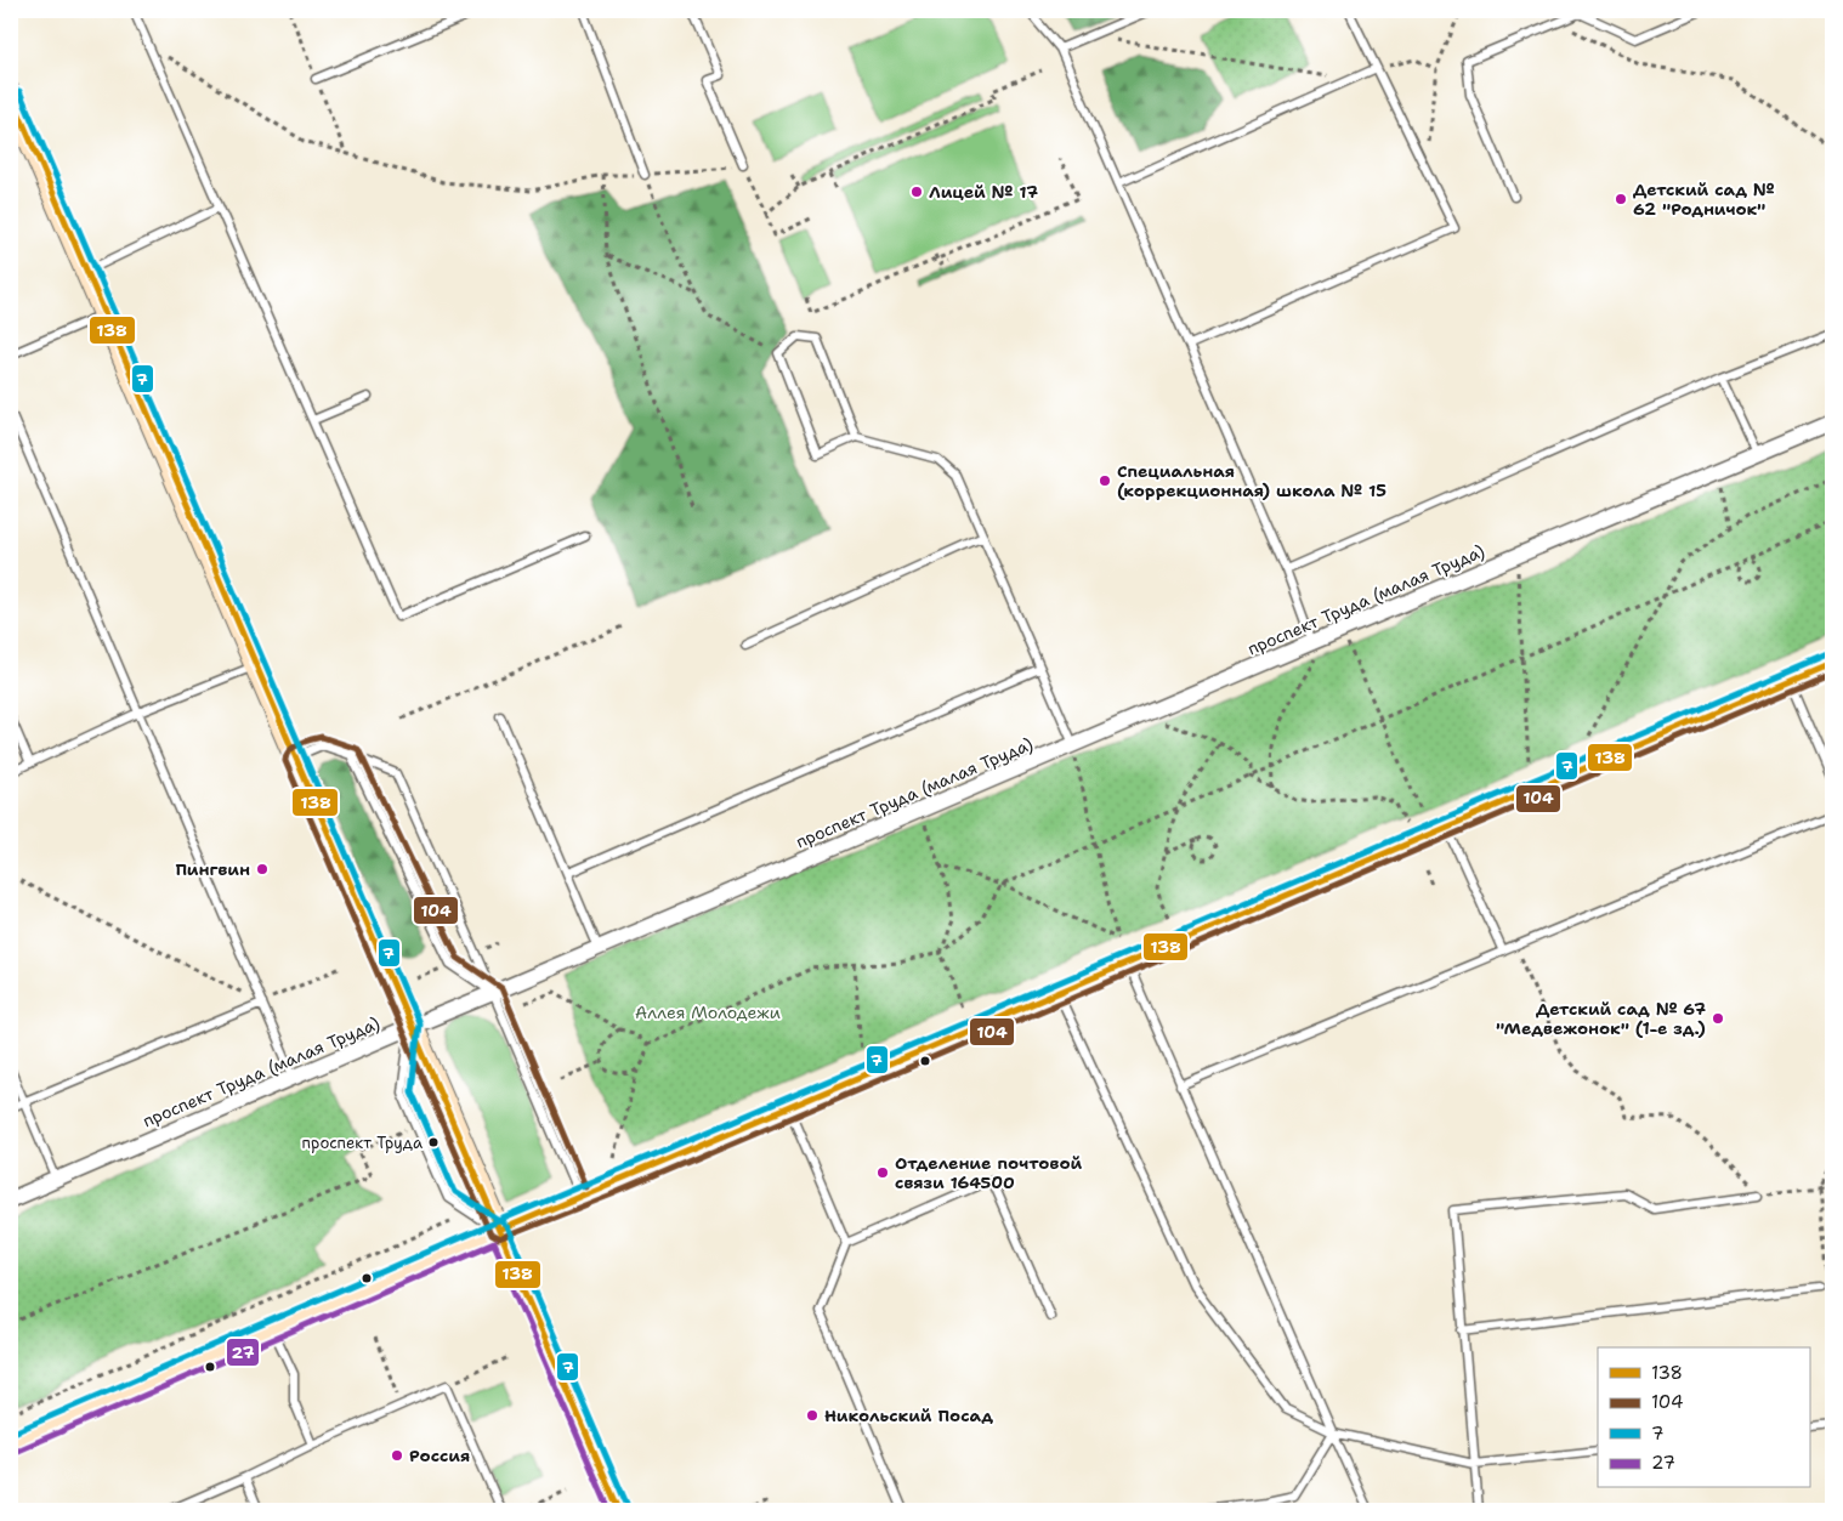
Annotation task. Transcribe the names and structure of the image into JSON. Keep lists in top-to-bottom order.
{
  "streets": {
    "street": ["проспект Труда (малая Труда)"]
  },
  "parks": ["Аллея Молодежи"],
  "places": [
    "Лицей № 17",
    "Детский сад № 62 \"Родничок\"",
    "Специальная (коррекционная) школа № 15",
    "Пингвин",
    "Детский сад № 67 \"Медвежонок\" (1-е зд.)",
    "проспект Труда",
    "Отделение почтовой связи 164500",
    "Никольский Посад",
    "Россия"
  ],
  "lines": [
    "transit line 7",
    "transit line 138",
    "transit line 104",
    "transit line 27"
  ],
  "legend": [
    "138",
    "104",
    "7",
    "27"
  ]
}
